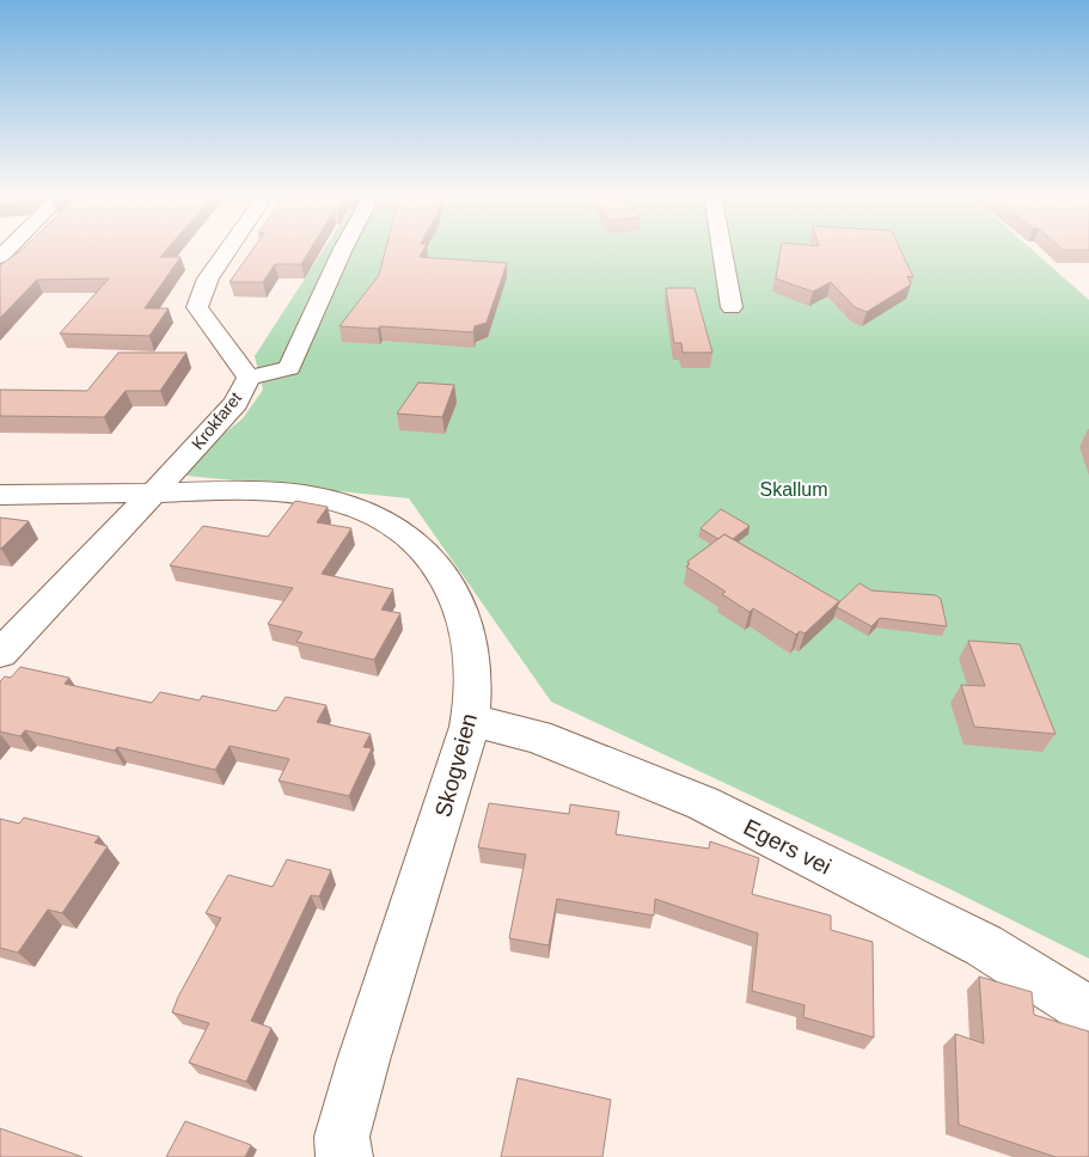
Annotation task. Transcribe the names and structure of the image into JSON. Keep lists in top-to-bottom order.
{
  "streets": {
    "street": ["Krokfaret", "Skogveien", "Egers vei"]
  },
  "crossings": [
    ["Krokfaret", "Skogveien"],
    ["Skogveien", "Egers vei"]
  ],
  "parks": ["Skallum"]
}
